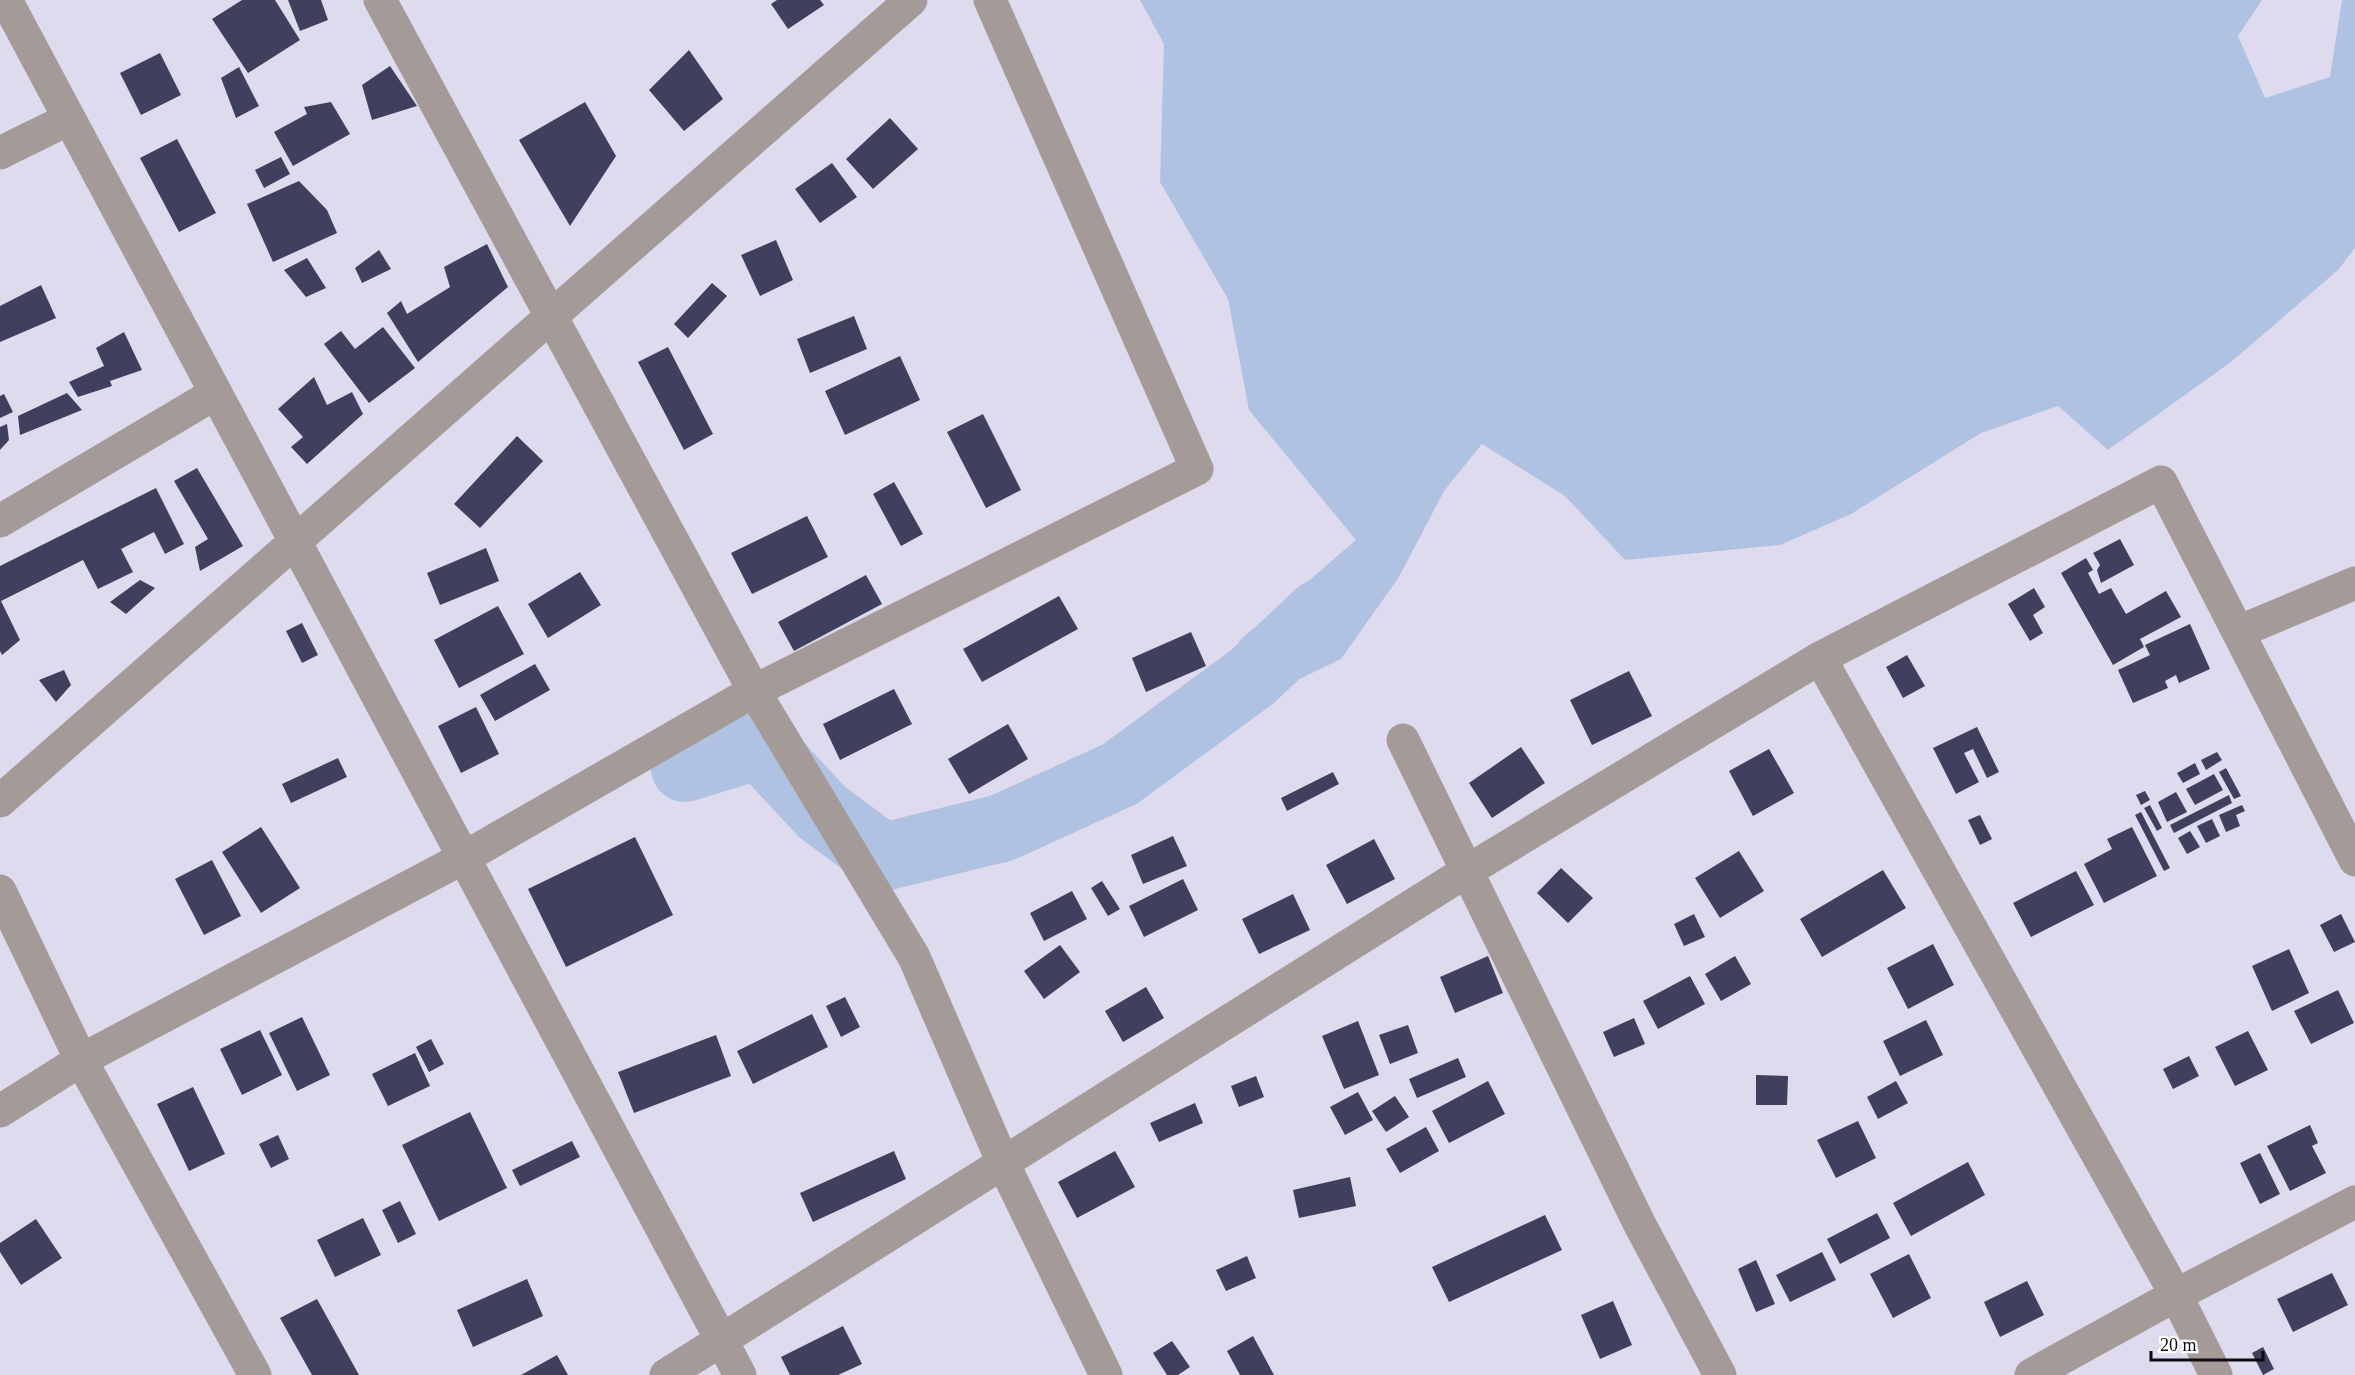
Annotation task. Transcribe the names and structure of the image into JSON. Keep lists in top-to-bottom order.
{
  "scale_bar": "20 m"
}
